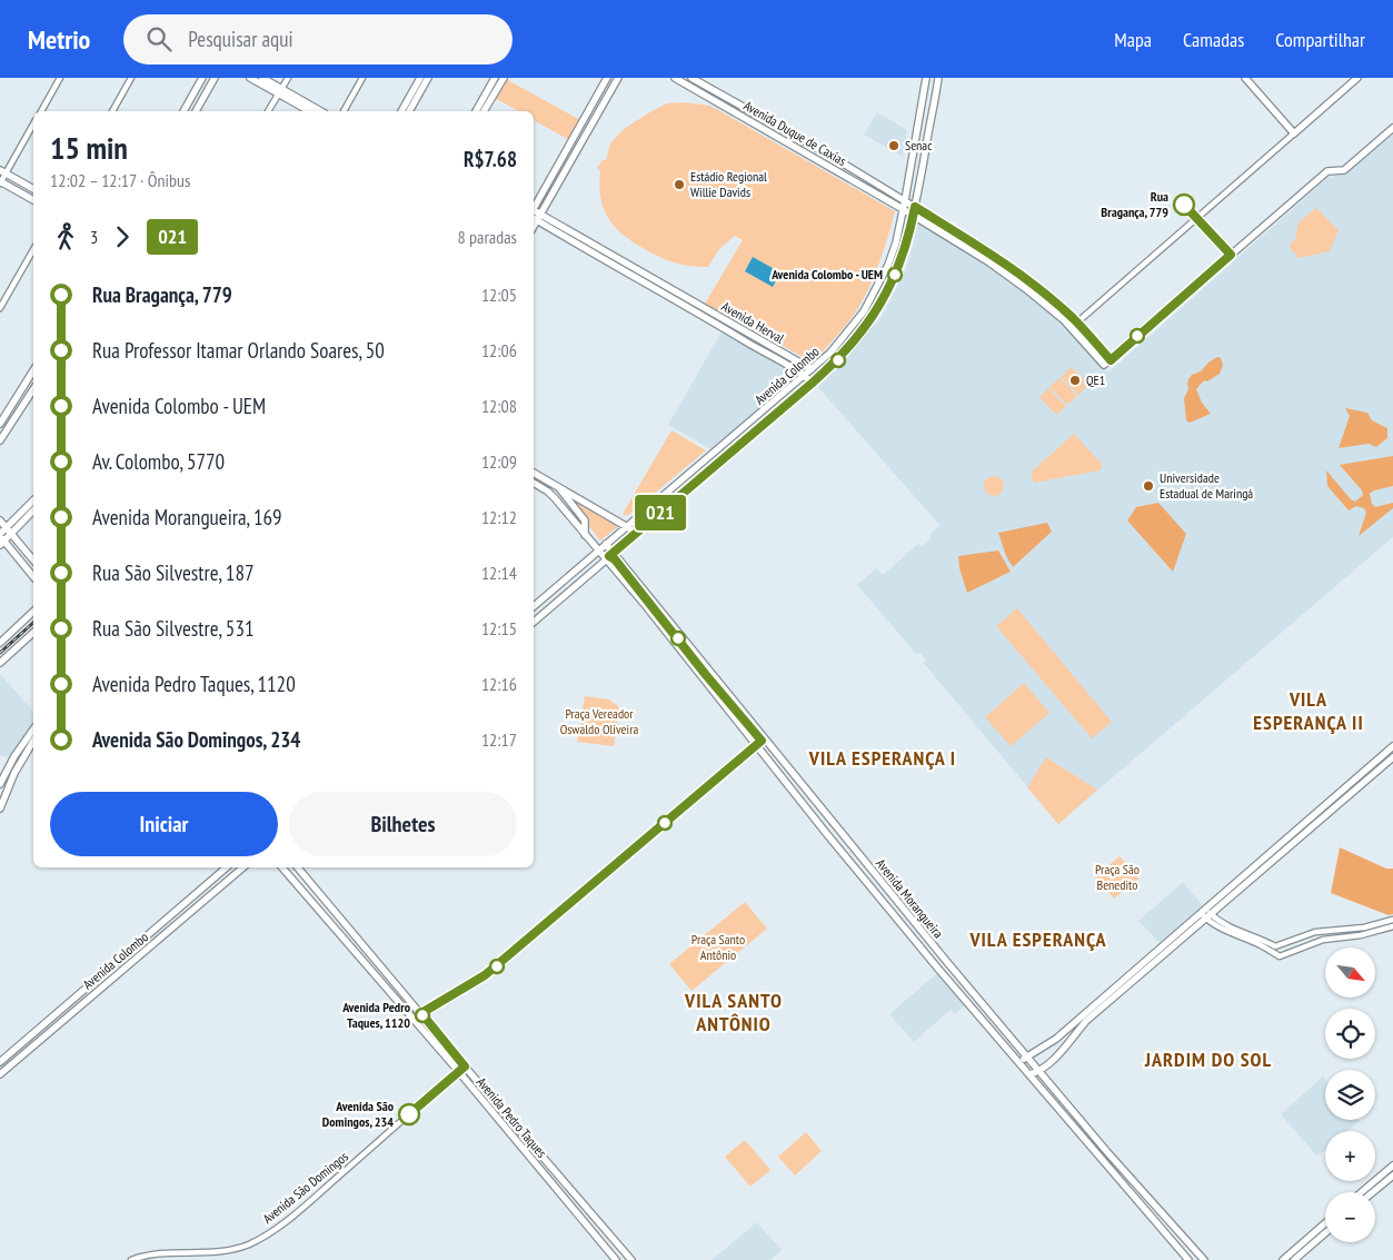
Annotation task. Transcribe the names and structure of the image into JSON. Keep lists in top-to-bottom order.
{
  "streets": {
    "main road": [
      "Avenida Duque de Caxias",
      "Avenida Herval",
      "Avenida Colombo",
      "Avenida Morangueira",
      "Avenida Pedro Taques"
    ],
    "street": ["Avenida São Domingos"]
  },
  "crossings": [
    ["Avenida Duque de Caxias", "Avenida Colombo"],
    ["Avenida Herval", "Avenida Colombo"],
    ["Avenida Colombo", "Avenida Morangueira"],
    ["Avenida Pedro Taques", "Avenida São Domingos"]
  ],
  "districts": [
    "VILA ESPERANÇA II",
    "VILA ESPERANÇA I",
    "VILA ESPERANÇA",
    "VILA SANTO ANTÔNIO",
    "JARDIM DO SOL"
  ],
  "parks": ["Praça Vereador Oswaldo Oliveira", "Praça São Benedito", "Praça Santo Antônio"],
  "places": [
    "Senac",
    "Estádio Regional Willie Davids",
    "Rua Bragança, 779",
    "Avenida Colombo - UEM",
    "QE1",
    "Universidade Estadual de Maringá",
    "Avenida Pedro Taques, 1120",
    "Avenida São Domingos, 234"
  ],
  "lines": ["bus line 021"],
  "north": "bottom right",
  "page": {
    "header": "Metrio",
    "search": "Pesquisar aqui",
    "nav": ["Mapa", "Camadas", "Compartilhar"],
    "on_map": "021",
    "heading": ["15 min", "12:02 – 12:17 · Ônibus", "R$7.68"],
    "legs": ["3", "021", "8 paradas"],
    "list": [
      {
        "name": "Rua Bragança, 779",
        "value": "12:05"
      },
      {
        "name": "Rua Professor Itamar Orlando Soares, 50",
        "value": "12:06"
      },
      {
        "name": "Avenida Colombo - UEM",
        "value": "12:08"
      },
      {
        "name": "Av. Colombo, 5770",
        "value": "12:09"
      },
      {
        "name": "Avenida Morangueira, 169",
        "value": "12:12"
      },
      {
        "name": "Rua São Silvestre, 187",
        "value": "12:14"
      },
      {
        "name": "Rua São Silvestre, 531",
        "value": "12:15"
      },
      {
        "name": "Avenida Pedro Taques, 1120",
        "value": "12:16"
      },
      {
        "name": "Avenida São Domingos, 234",
        "value": "12:17"
      }
    ],
    "buttons": ["Iniciar", "Bilhetes"],
    "map_buttons": ["+", "−"]
  }
}
